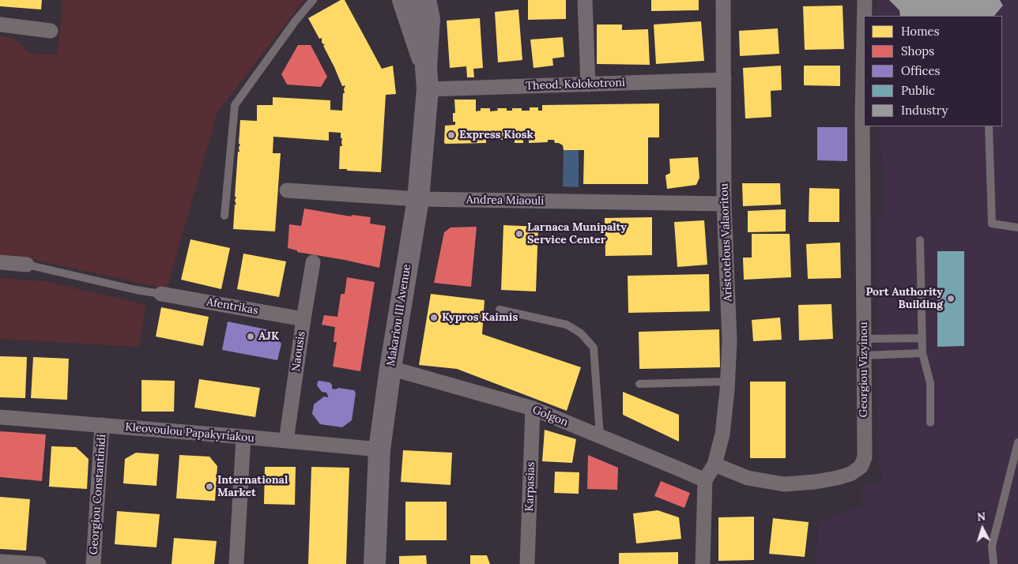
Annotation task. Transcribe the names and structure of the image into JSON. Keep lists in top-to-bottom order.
{
  "streets": {
    "main road": ["Makariou III Avenue"],
    "street": [
      "Theod. Kolokotroni",
      "Andrea Miaouli",
      "Aristotelous Valaoritou",
      "Afentrikas",
      "Naousis",
      "Georgiou Vizyinou",
      "Golgon",
      "Kleovoulou Papakyriakou",
      "Karpasias",
      "Georgiou Constantinidi"
    ]
  },
  "crossings": [
    ["Theod. Kolokotroni", "Aristotelous Valaoritou"],
    ["Theod. Kolokotroni", "Makariou III Avenue"],
    ["Andrea Miaouli", "Aristotelous Valaoritou"],
    ["Andrea Miaouli", "Makariou III Avenue"],
    ["Aristotelous Valaoritou", "Georgiou Vizyinou"],
    ["Aristotelous Valaoritou", "Golgon"],
    ["Afentrikas", "Naousis"],
    ["Makariou III Avenue", "Golgon"],
    ["Makariou III Avenue", "Kleovoulou Papakyriakou"],
    ["Naousis", "Kleovoulou Papakyriakou"],
    ["Golgon", "Karpasias"],
    ["Kleovoulou Papakyriakou", "Georgiou Constantinidi"]
  ],
  "places": [
    "Express Kiosk",
    "Larnaca Munipalty Service Center",
    "Port Authority Building",
    "Kypros Kaimis",
    "AJK",
    "International Market"
  ],
  "legend": [
    "Homes",
    "Shops",
    "Offices",
    "Public",
    "Industry"
  ],
  "north": "top"
}
